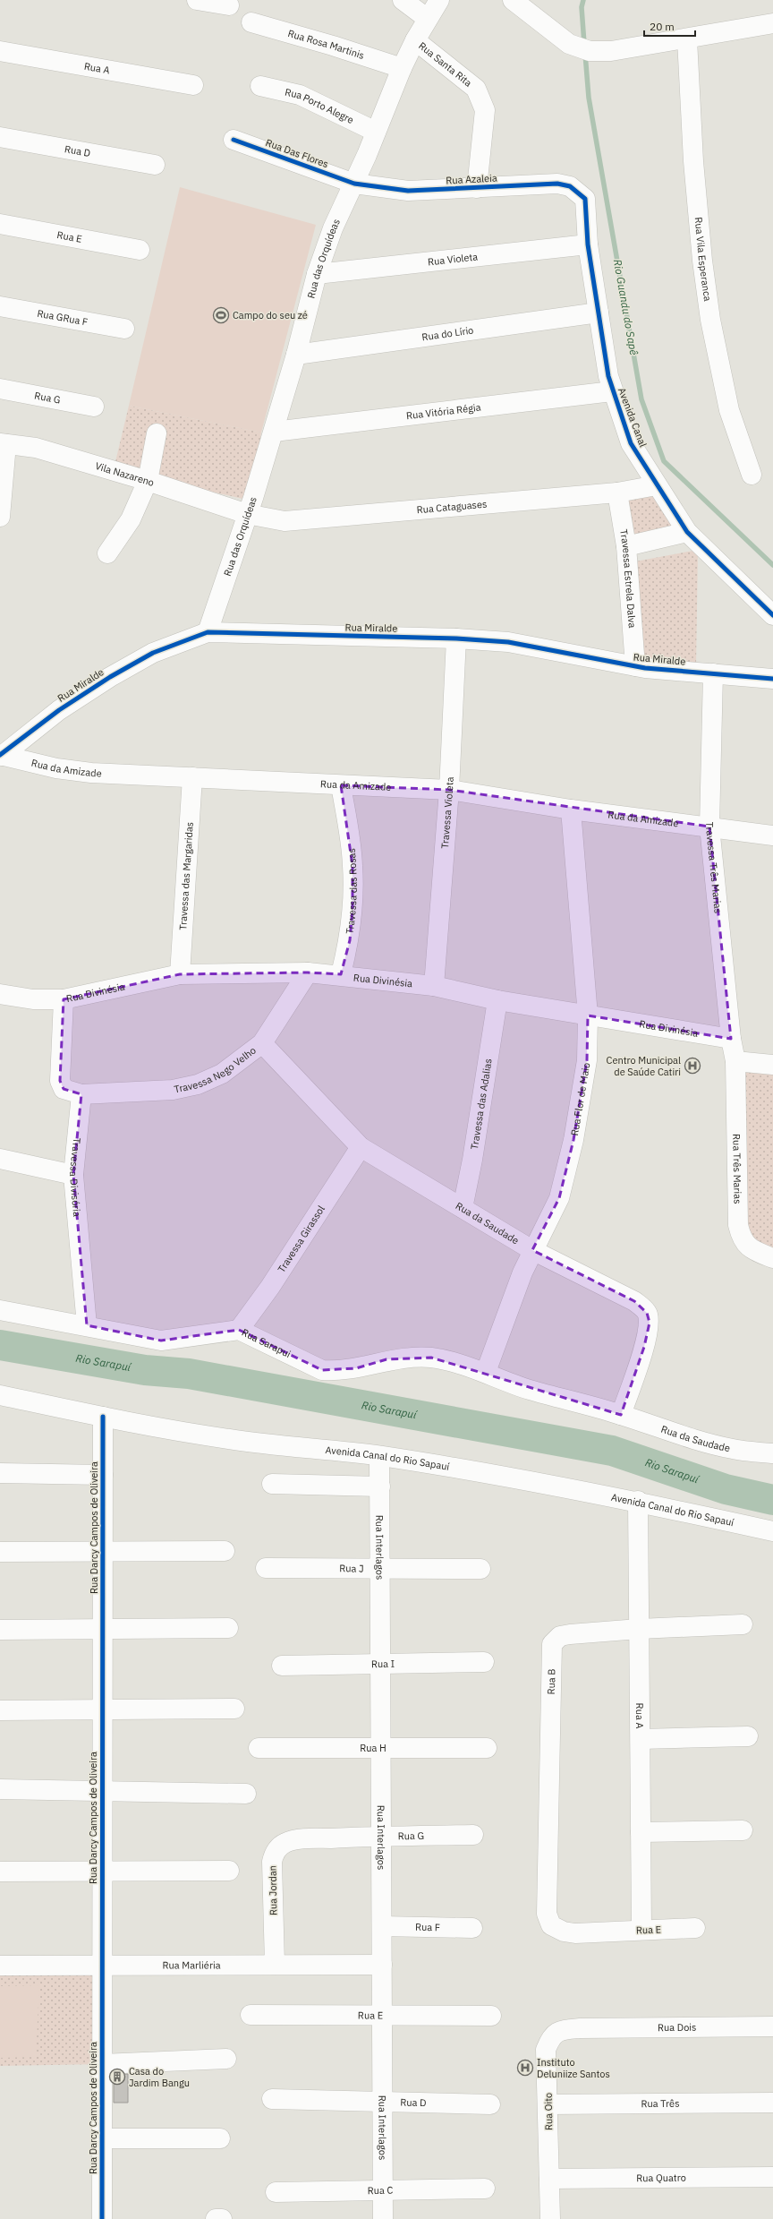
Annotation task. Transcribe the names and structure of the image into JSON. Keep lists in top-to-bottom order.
{
  "streets": {
    "street": [
      "Rua Rosa Martinis",
      "Rua Santa Rita",
      "Rua A",
      "Rua Porto Alegre",
      "Rua D",
      "Rua Das Flores",
      "Rua Azaleia",
      "Rua E",
      "Rua das Orquídeas",
      "Rua Violeta",
      "Rua Vila Esperanca",
      "Rua GRua F",
      "Rua do Lírio",
      "Rua G",
      "Rua Vitória Régia",
      "Avenida Canal",
      "Vila Nazareno",
      "Rua Cataguases",
      "Travessa Estrela Dalva",
      "Rua Miralde",
      "Rua da Amizade",
      "Travessa Violeta",
      "Travessa Três Marias",
      "Travessa das Margaridas",
      "Travessa das Rosas",
      "Rua Divinésia",
      "Travessa Nego Velho",
      "Rua Flor de Maio",
      "Travessa das Adalias",
      "Rua Três Marias",
      "Travessa Divisória",
      "Rua da Saudade",
      "Travessa Girassol",
      "Rua Sarapui",
      "Avenida Canal do Rio Sapauí",
      "Rua Darcy Campos de Oliveira",
      "Rua Interlagos",
      "Rua J",
      "Rua I",
      "Rua B",
      "Rua H",
      "Rua Jordan",
      "Rua F",
      "Rua Marliéria",
      "Rua Dois",
      "Rua Três",
      "Rua Oito",
      "Rua Quatro",
      "Rua C"
    ]
  },
  "crossings": [
    ["Rua Rosa Martinis", "Rua das Orquídeas"],
    ["Rua Santa Rita", "Rua Azaleia"],
    ["Rua Santa Rita", "Rua das Orquídeas"],
    ["Rua A", "Rua E"],
    ["Rua A", "Avenida Canal do Rio Sapauí"],
    ["Rua A", "Rua B"],
    ["Rua Porto Alegre", "Rua das Orquídeas"],
    ["Rua D", "Rua Interlagos"],
    ["Rua Das Flores", "Rua Azaleia"],
    ["Rua Das Flores", "Rua das Orquídeas"],
    ["Rua Azaleia", "Rua das Orquídeas"],
    ["Rua Azaleia", "Avenida Canal"],
    ["Rua E", "Rua Interlagos"],
    ["Rua E", "Rua B"],
    ["Rua das Orquídeas", "Rua Violeta"],
    ["Rua das Orquídeas", "Rua do Lírio"],
    ["Rua das Orquídeas", "Rua Vitória Régia"],
    ["Rua das Orquídeas", "Vila Nazareno"],
    ["Rua das Orquídeas", "Rua Cataguases"],
    ["Rua das Orquídeas", "Rua Miralde"],
    ["Rua Violeta", "Avenida Canal"],
    ["Rua do Lírio", "Avenida Canal"],
    ["Rua G", "Rua Interlagos"],
    ["Rua G", "Rua Jordan"],
    ["Rua Vitória Régia", "Avenida Canal"],
    ["Avenida Canal", "Rua Cataguases"],
    ["Vila Nazareno", "Rua Cataguases"],
    ["Rua Cataguases", "Travessa Estrela Dalva"],
    ["Travessa Estrela Dalva", "Rua Miralde"],
    ["Rua Miralde", "Rua da Amizade"],
    ["Rua Miralde", "Travessa Violeta"],
    ["Rua Miralde", "Travessa Três Marias"],
    ["Rua da Amizade", "Travessa Violeta"],
    ["Rua da Amizade", "Travessa Três Marias"],
    ["Rua da Amizade", "Travessa das Margaridas"],
    ["Rua da Amizade", "Travessa das Rosas"],
    ["Rua da Amizade", "Rua Flor de Maio"],
    ["Travessa Violeta", "Rua Divinésia"],
    ["Travessa Três Marias", "Rua Divinésia"],
    ["Travessa Três Marias", "Rua Três Marias"],
    ["Travessa das Margaridas", "Rua Divinésia"],
    ["Travessa das Rosas", "Rua Divinésia"],
    ["Rua Divinésia", "Travessa Nego Velho"],
    ["Rua Divinésia", "Rua Flor de Maio"],
    ["Rua Divinésia", "Travessa das Adalias"],
    ["Travessa Nego Velho", "Travessa Divisória"],
    ["Travessa Nego Velho", "Rua da Saudade"],
    ["Rua Flor de Maio", "Rua da Saudade"],
    ["Rua Flor de Maio", "Rua Sarapui"],
    ["Travessa das Adalias", "Rua da Saudade"],
    ["Travessa Divisória", "Rua Sarapui"],
    ["Rua da Saudade", "Travessa Girassol"],
    ["Rua da Saudade", "Rua Sarapui"],
    ["Travessa Girassol", "Rua Sarapui"],
    ["Avenida Canal do Rio Sapauí", "Rua Darcy Campos de Oliveira"],
    ["Avenida Canal do Rio Sapauí", "Rua Interlagos"],
    ["Rua Darcy Campos de Oliveira", "Rua Marliéria"],
    ["Rua Interlagos", "Rua J"],
    ["Rua Interlagos", "Rua I"],
    ["Rua Interlagos", "Rua H"],
    ["Rua Interlagos", "Rua F"],
    ["Rua Interlagos", "Rua Marliéria"],
    ["Rua Interlagos", "Rua C"],
    ["Rua Jordan", "Rua Marliéria"],
    ["Rua Dois", "Rua Oito"],
    ["Rua Três", "Rua Oito"],
    ["Rua Oito", "Rua Quatro"]
  ],
  "water": ["Rio Guandu do Sapê", "Rio Sarapuí"],
  "places": {
    "sports": ["Campo do seu zé"],
    "hospital": ["Centro Municipal de Saúde Catiri", "Instituto Deluniize Santos"],
    "building": ["Casa do Jardim Bangu"]
  },
  "scale_bar": "20 m"
}
